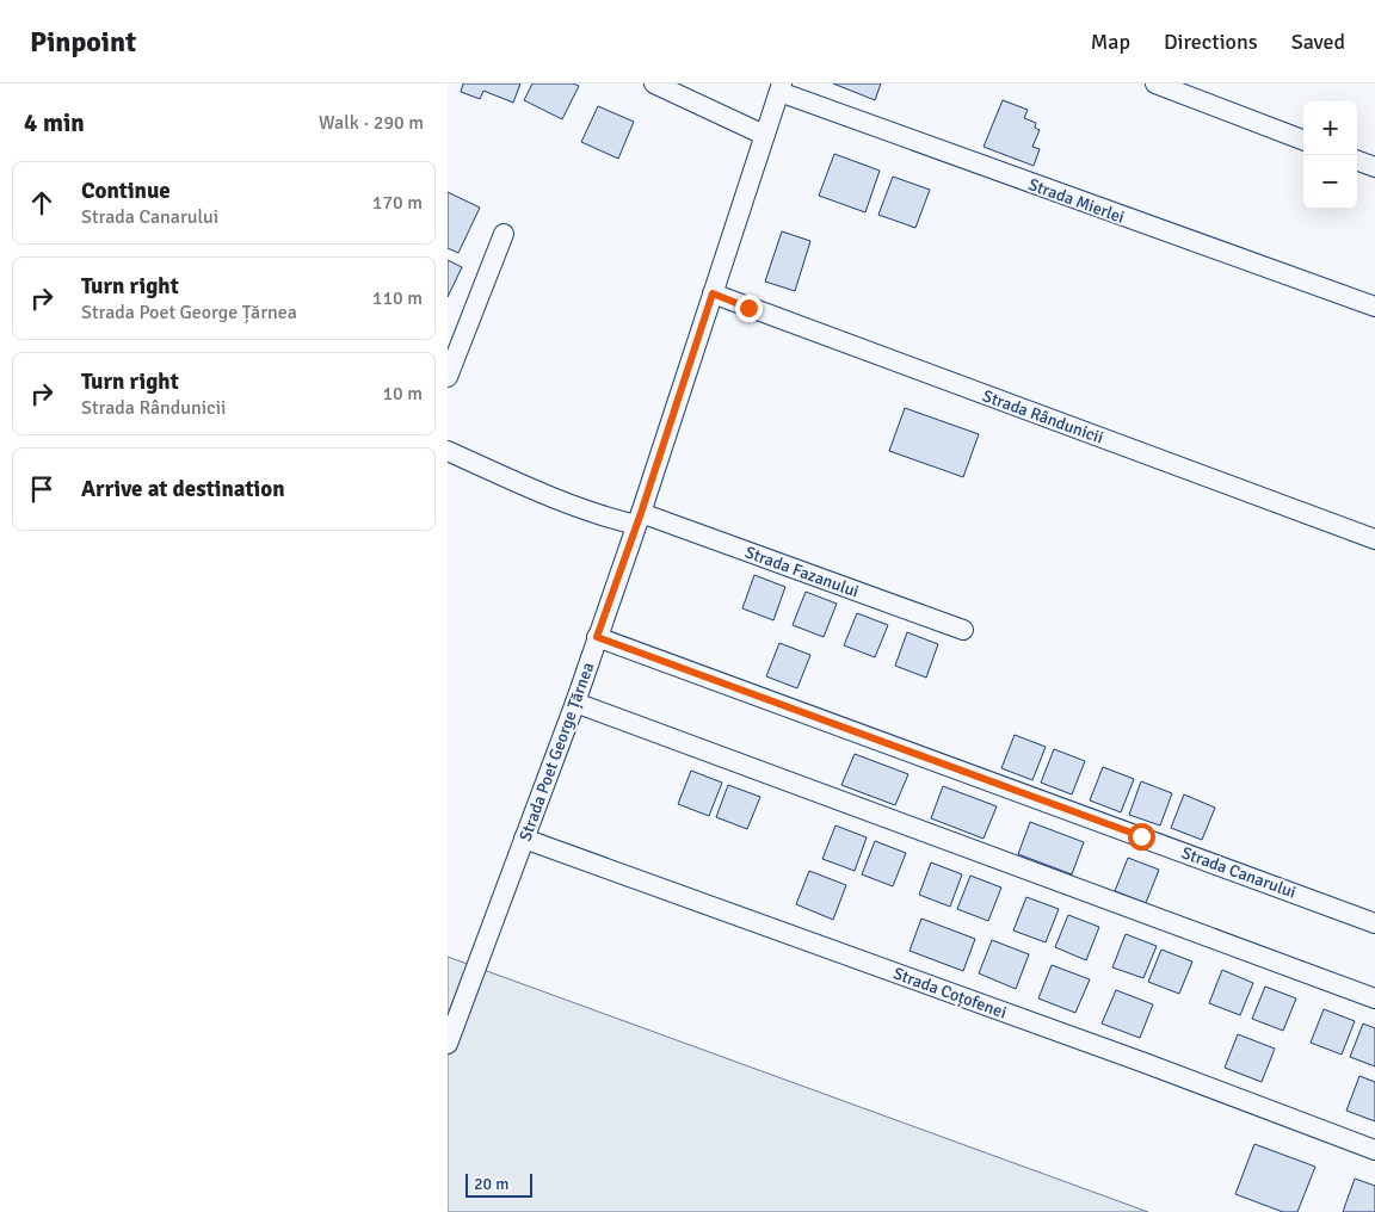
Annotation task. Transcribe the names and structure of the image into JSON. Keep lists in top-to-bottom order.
{
  "streets": {
    "street": [
      "Strada Mierlei",
      "Strada Rândunicii",
      "Strada Fazanului",
      "Strada Poet George Țărnea",
      "Strada Canarului",
      "Strada Coțofenei"
    ]
  },
  "crossings": [
    ["Strada Mierlei", "Strada Poet George Țărnea"],
    ["Strada Rândunicii", "Strada Poet George Țărnea"],
    ["Strada Fazanului", "Strada Poet George Țărnea"],
    ["Strada Poet George Țărnea", "Strada Canarului"],
    ["Strada Poet George Țărnea", "Strada Coțofenei"]
  ],
  "scale_bar": "20 m",
  "page": {
    "header": "Pinpoint",
    "nav": ["Map", "Directions", "Saved"],
    "heading": ["4 min", "Walk · 290 m"],
    "map_buttons": ["+", "−"],
    "list": [
      ["Continue", "Strada Canarului", "170 m"],
      ["Turn right", "Strada Poet George Țărnea", "110 m"],
      ["Turn right", "Strada Rândunicii", "10 m"],
      "Arrive at destination"
    ],
    "scale": "20 m"
  }
}
